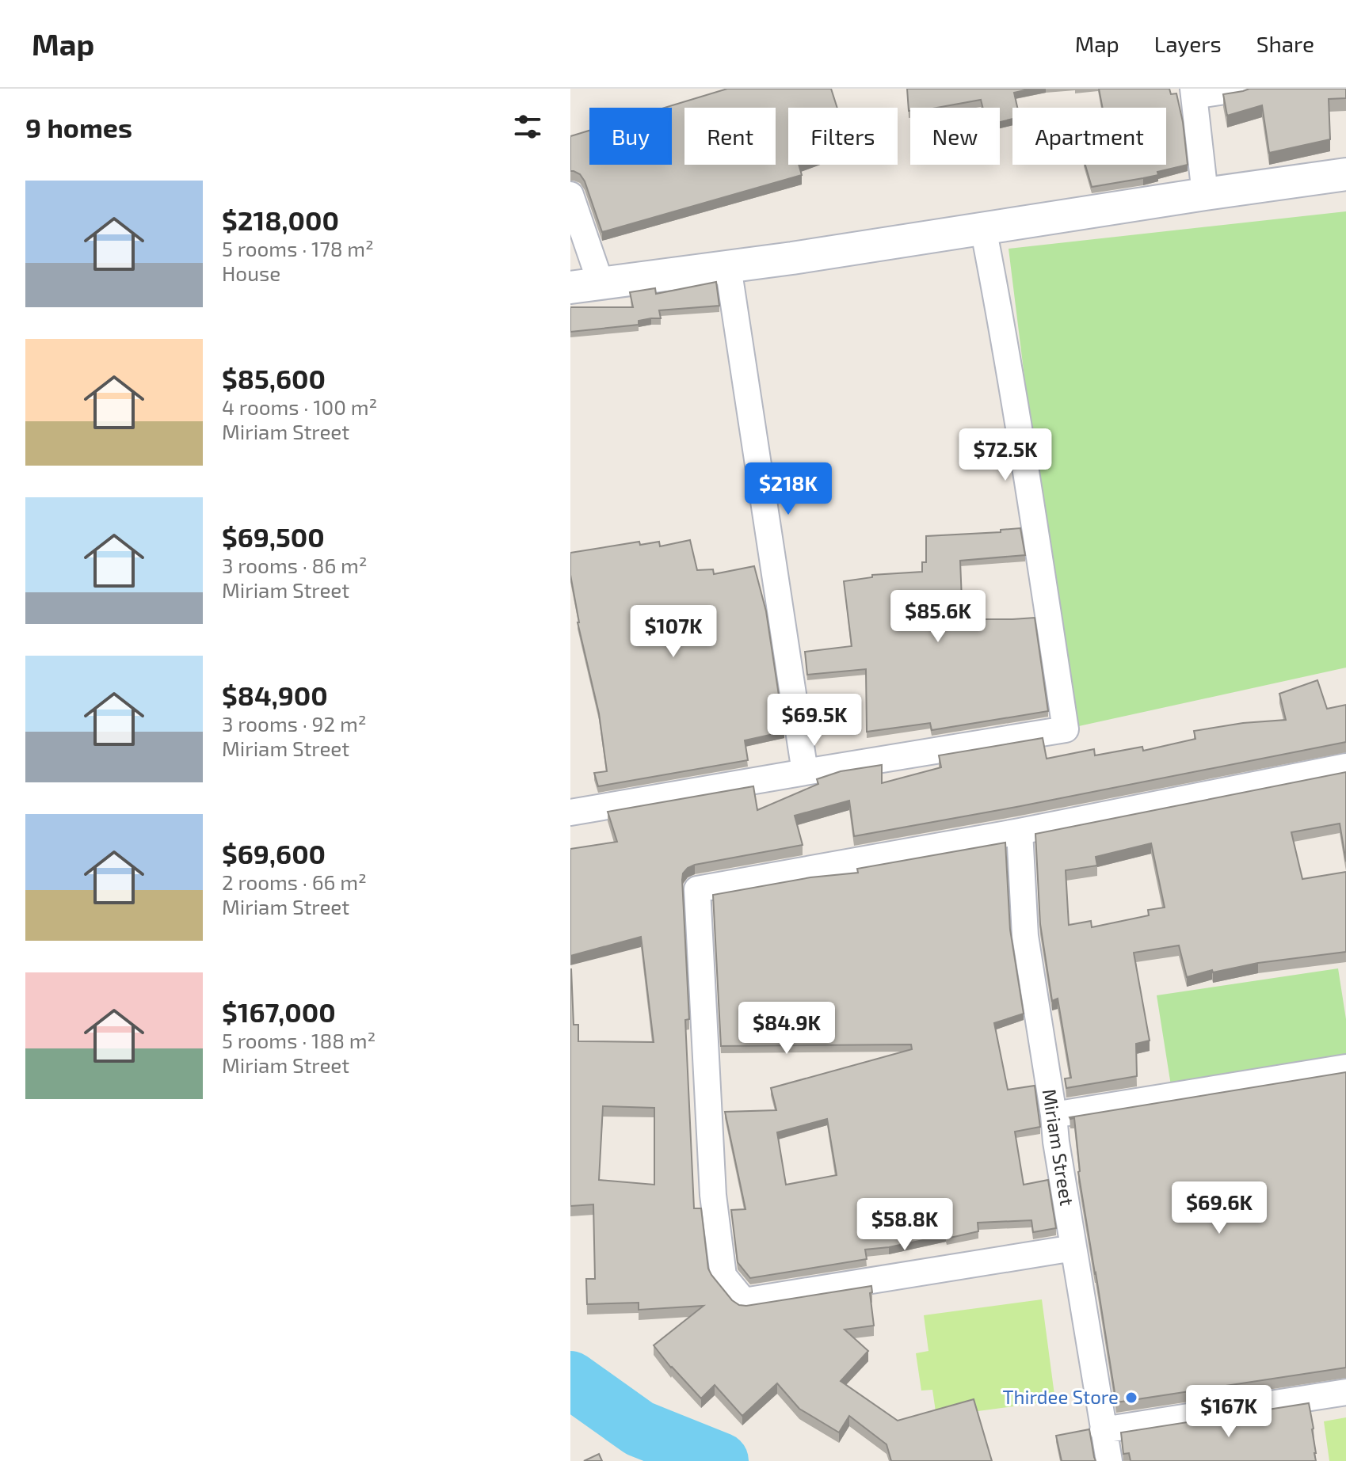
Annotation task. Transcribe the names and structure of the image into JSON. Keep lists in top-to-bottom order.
{
  "streets": {
    "street": ["Miriam Street"]
  },
  "places": ["Thirdee Store"],
  "page": {
    "header": "Map",
    "nav": ["Map", "Layers", "Share"],
    "heading": "9 homes",
    "chip": [
      "Buy",
      "Rent",
      "Filters",
      "New",
      "Apartment"
    ],
    "list": [
      {
        "name": "$218,000",
        "note": "5 rooms · 178 m² · House"
      },
      {
        "name": "$85,600",
        "note": "4 rooms · 100 m² · Miriam Street"
      },
      {
        "name": "$69,500",
        "note": "3 rooms · 86 m² · Miriam Street"
      },
      {
        "name": "$84,900",
        "note": "3 rooms · 92 m² · Miriam Street"
      },
      {
        "name": "$69,600",
        "note": "2 rooms · 66 m² · Miriam Street"
      },
      {
        "name": "$167,000",
        "note": "5 rooms · 188 m² · Miriam Street"
      }
    ],
    "price": [
      "$72.5K",
      "$218K",
      "$85.6K",
      "$107K",
      "$69.5K",
      "$84.9K",
      "$69.6K",
      "$58.8K",
      "$167K"
    ]
  }
}
